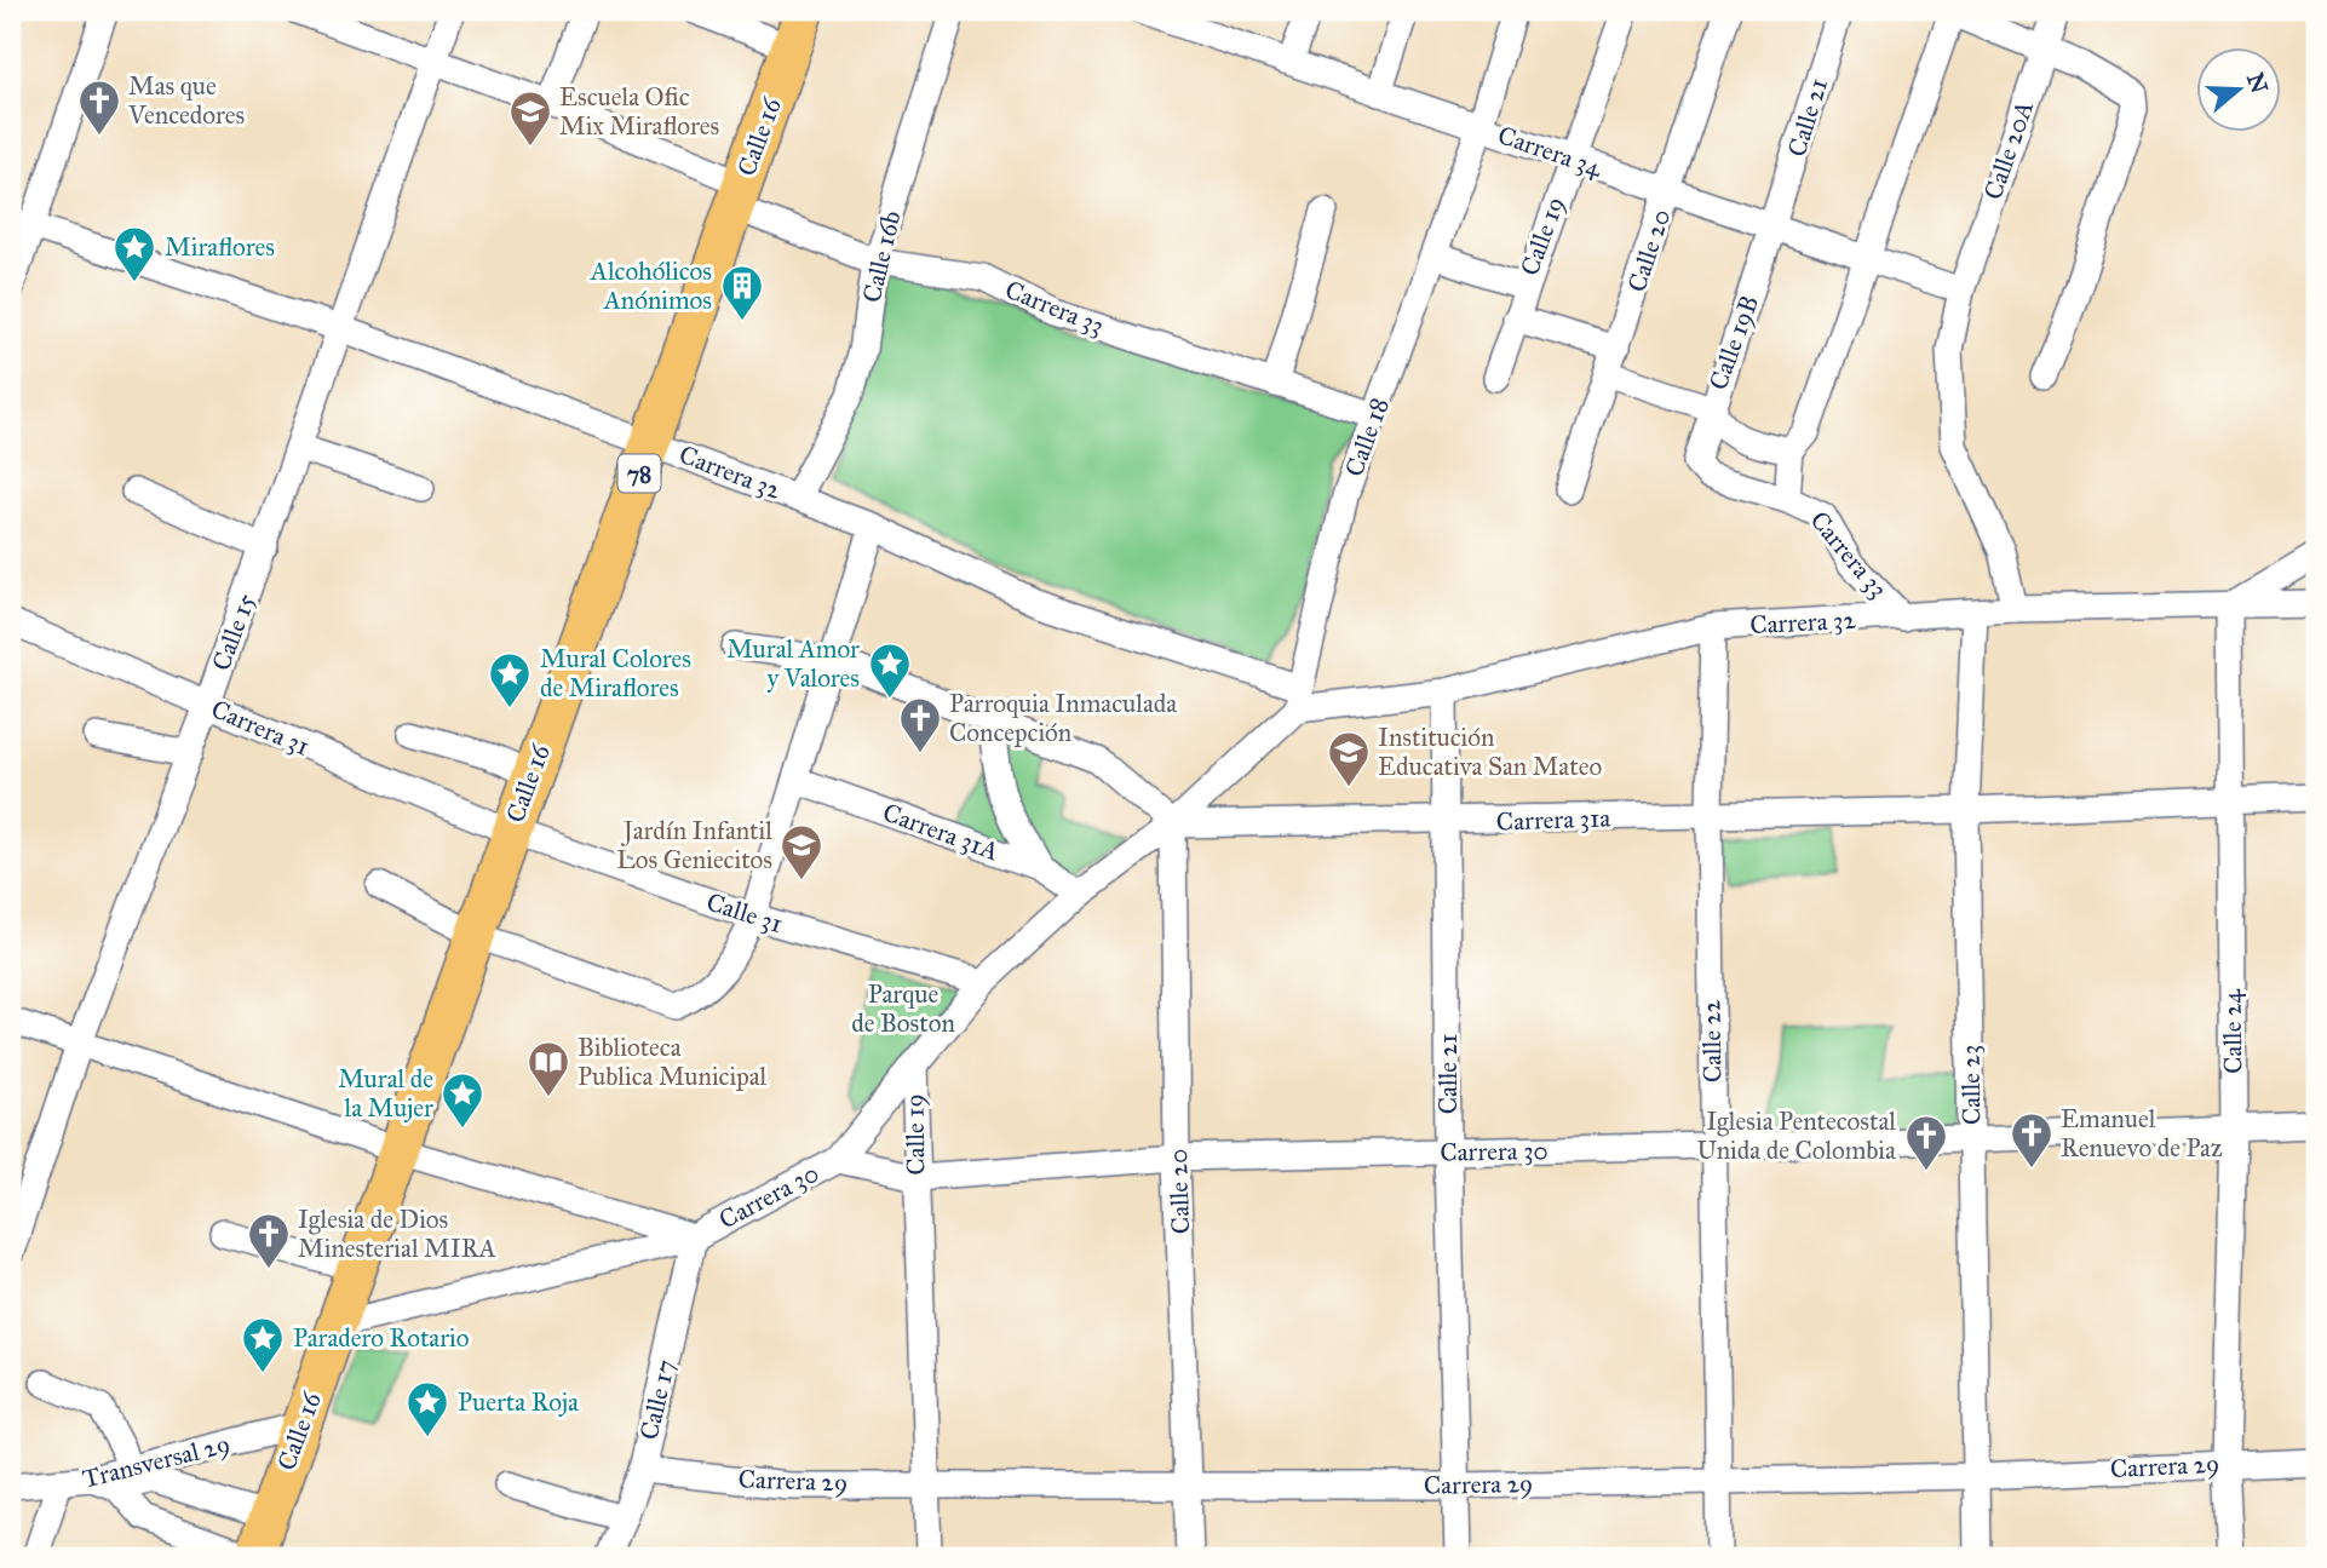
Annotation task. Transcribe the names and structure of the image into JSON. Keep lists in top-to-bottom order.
{
  "streets": {
    "highway": ["Calle 16", "78"],
    "street": [
      "Calle 21",
      "Calle 20A",
      "Carrera 34",
      "Calle 19",
      "Calle 20",
      "Calle 16b",
      "Carrera 33",
      "Calle 19B",
      "Calle 18",
      "Carrera 32",
      "Calle 15",
      "Carrera 31",
      "Carrera 31a",
      "Carrera 31A",
      "Calle 31",
      "Calle 24",
      "Calle 22",
      "Calle 23",
      "Carrera 30",
      "Calle 17",
      "Transversal 29",
      "Carrera 29"
    ]
  },
  "crossings": [
    ["Calle 21", "Carrera 34"],
    ["Calle 21", "Calle 19B"],
    ["Calle 21", "Carrera 32"],
    ["Calle 21", "Carrera 31a"],
    ["Calle 21", "Carrera 30"],
    ["Calle 21", "Carrera 29"],
    ["Calle 16", "Carrera 33"],
    ["Calle 16", "Carrera 32"],
    ["Calle 16", "Carrera 31"],
    ["Calle 16", "Calle 31"],
    ["Calle 16", "Carrera 30"],
    ["Calle 16", "Transversal 29"],
    ["Calle 20A", "Carrera 34"],
    ["Calle 20A", "Carrera 32"],
    ["Carrera 34", "Calle 19"],
    ["Carrera 34", "Calle 20"],
    ["Carrera 34", "Calle 19B"],
    ["Carrera 34", "Calle 18"],
    ["Calle 19", "Calle 20"],
    ["Calle 19", "Carrera 31a"],
    ["Calle 19", "Carrera 31A"],
    ["Calle 19", "Calle 31"],
    ["Calle 19", "Carrera 30"],
    ["Calle 19", "Carrera 29"],
    ["Calle 20", "Carrera 31a"],
    ["Calle 20", "Carrera 30"],
    ["Calle 20", "Carrera 29"],
    ["Calle 16b", "Carrera 33"],
    ["Calle 16b", "Carrera 32"],
    ["Carrera 33", "Calle 19B"],
    ["Carrera 33", "Calle 18"],
    ["Carrera 33", "Carrera 32"],
    ["Carrera 33", "Calle 15"],
    ["Calle 18", "Carrera 32"],
    ["Carrera 32", "Calle 15"],
    ["Carrera 32", "Calle 24"],
    ["Carrera 32", "Calle 22"],
    ["Carrera 32", "Calle 23"],
    ["Calle 15", "Carrera 31"],
    ["Calle 15", "Carrera 30"],
    ["Carrera 31", "Calle 31"],
    ["Carrera 31a", "Calle 24"],
    ["Carrera 31a", "Calle 22"],
    ["Carrera 31a", "Calle 23"],
    ["Calle 24", "Carrera 30"],
    ["Calle 24", "Carrera 29"],
    ["Calle 22", "Carrera 30"],
    ["Calle 22", "Carrera 29"],
    ["Calle 23", "Carrera 30"],
    ["Calle 23", "Carrera 29"],
    ["Carrera 30", "Calle 17"],
    ["Calle 17", "Carrera 29"]
  ],
  "parks": ["Parque de Boston"],
  "places": {
    "church": [
      "Mas que Vencedores",
      "Parroquia Inmaculada Concepción",
      "Emanuel Renuevo de Paz",
      "Iglesia Pentecostal Unida de Colombia",
      "Iglesia de Dios Minesterial MIRA"
    ],
    "school or university": ["Escuela Ofic Mix Miraflores", "Institución Educativa San Mateo", "Jardín Infantil Los Geniecitos"],
    "place": [
      "Miraflores",
      "Mural Amor y Valores",
      "Mural Colores de Miraflores",
      "Mural de la Mujer",
      "Paradero Rotario",
      "Puerta Roja"
    ],
    "building": ["Alcohólicos Anónimos"],
    "library": ["Biblioteca Publica Municipal"]
  },
  "north": "right"
}
